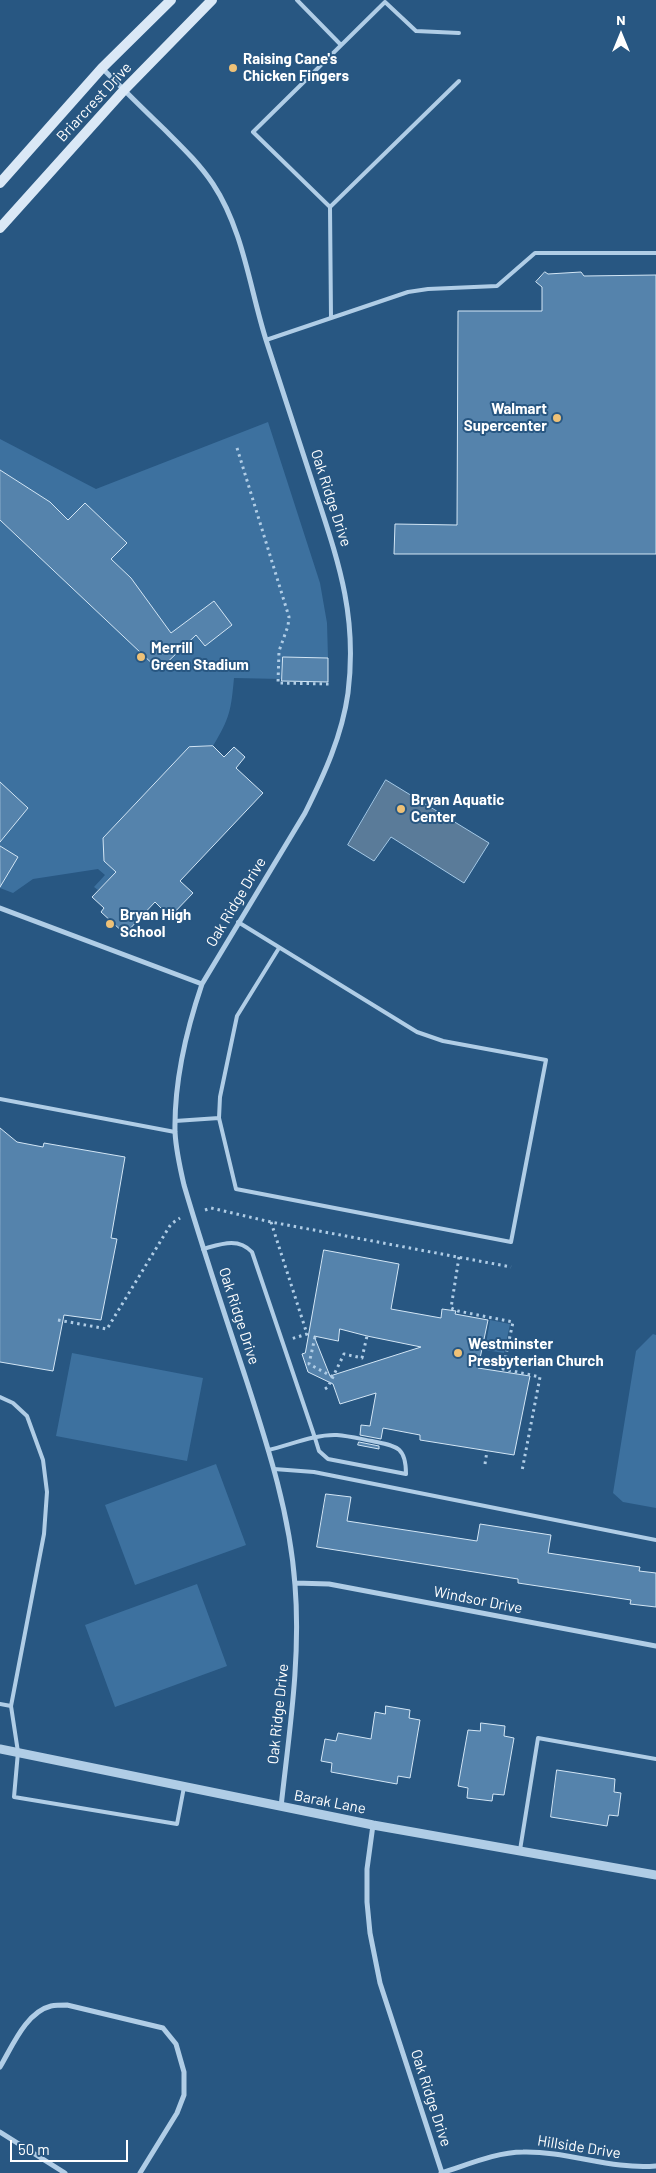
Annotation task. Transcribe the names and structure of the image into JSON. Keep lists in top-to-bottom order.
{
  "streets": {
    "main road": ["Briarcrest Drive"],
    "street": [
      "Oak Ridge Drive",
      "Windsor Drive",
      "Barak Lane",
      "Hillside Drive"
    ]
  },
  "crossings": [
    ["Briarcrest Drive", "Oak Ridge Drive"],
    ["Oak Ridge Drive", "Windsor Drive"],
    ["Oak Ridge Drive", "Barak Lane"],
    ["Oak Ridge Drive", "Hillside Drive"]
  ],
  "places": [
    "Raising Cane's Chicken Fingers",
    "Walmart Supercenter",
    "Merrill Green Stadium",
    "Bryan Aquatic Center",
    "Bryan High School",
    "Westminster Presbyterian Church"
  ],
  "scale_bar": "50 m",
  "north": "top"
}
